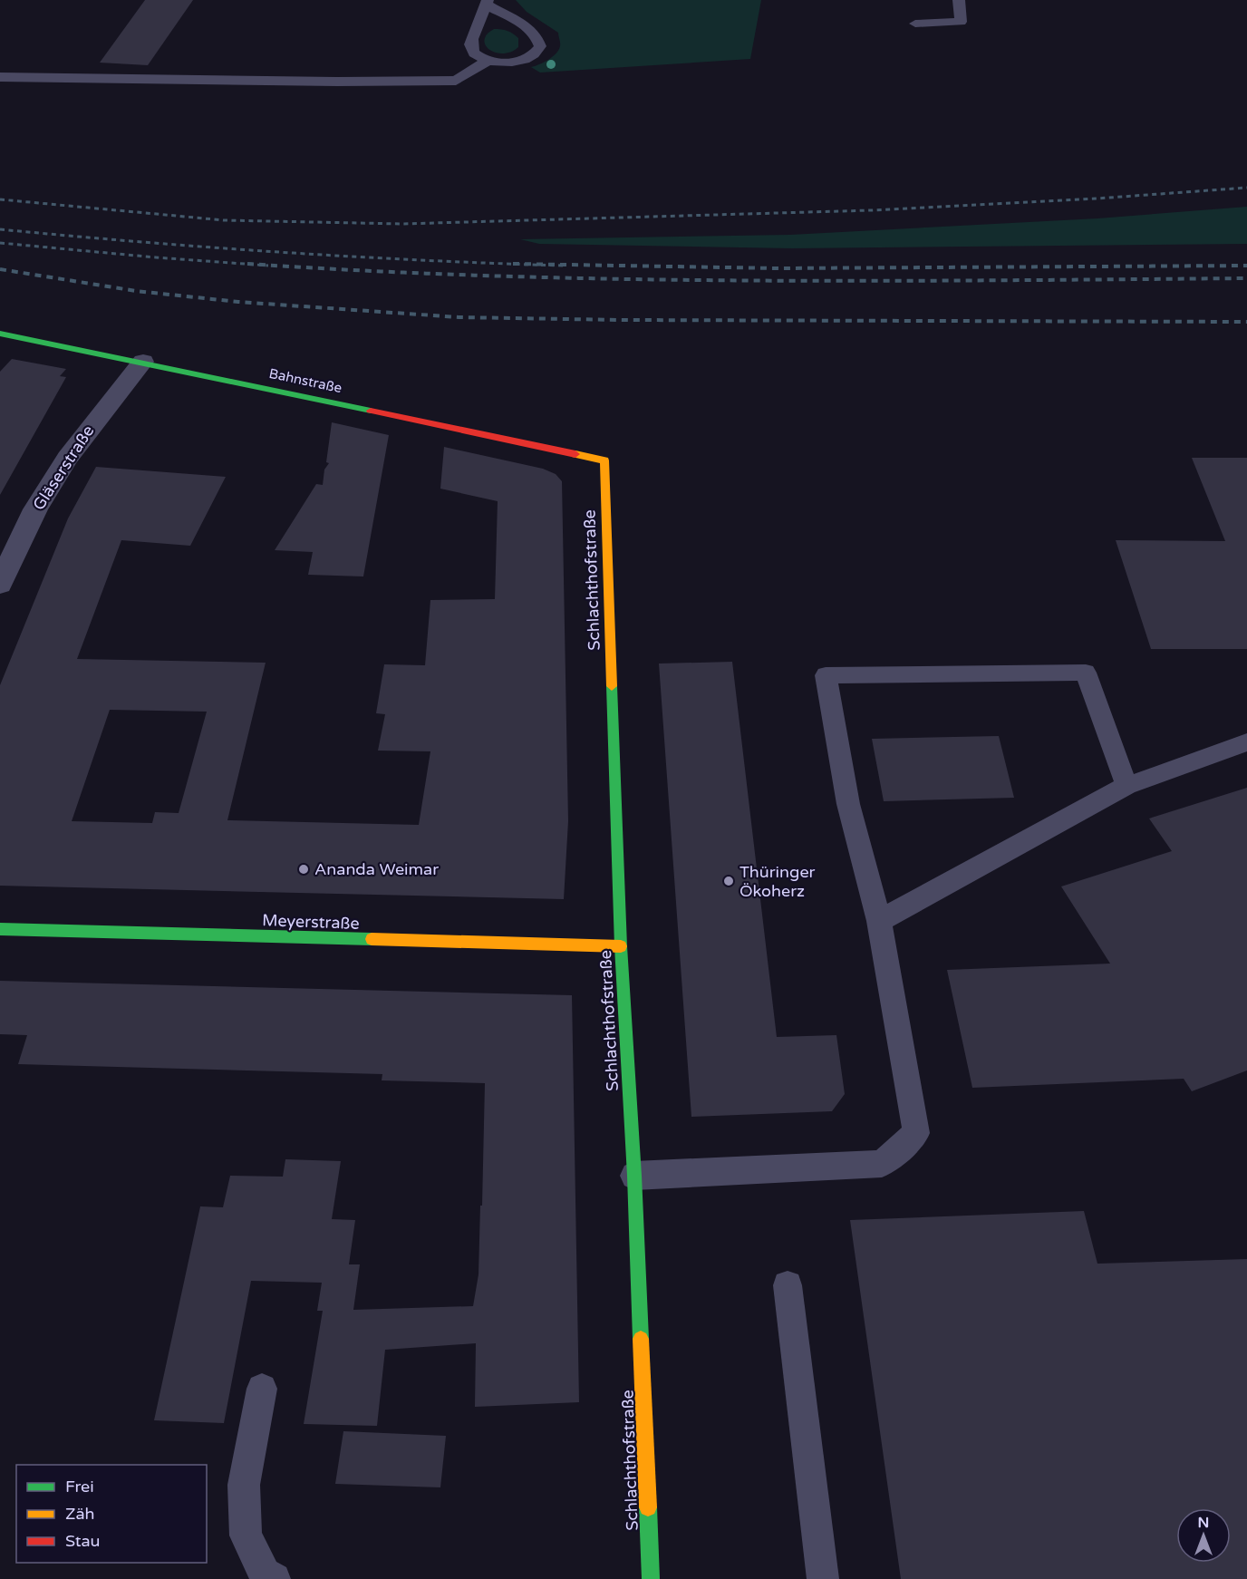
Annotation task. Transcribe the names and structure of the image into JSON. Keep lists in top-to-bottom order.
{
  "streets": {
    "street": [
      "Bahnstraße",
      "Gläserstraße",
      "Schlachthofstraße",
      "Meyerstraße"
    ]
  },
  "crossings": [
    ["Bahnstraße", "Gläserstraße"],
    ["Bahnstraße", "Schlachthofstraße"],
    ["Schlachthofstraße", "Meyerstraße"]
  ],
  "places": ["Ananda Weimar", "Thüringer Ökoherz"],
  "legend": ["Frei", "Zäh", "Stau"],
  "north": "top"
}
